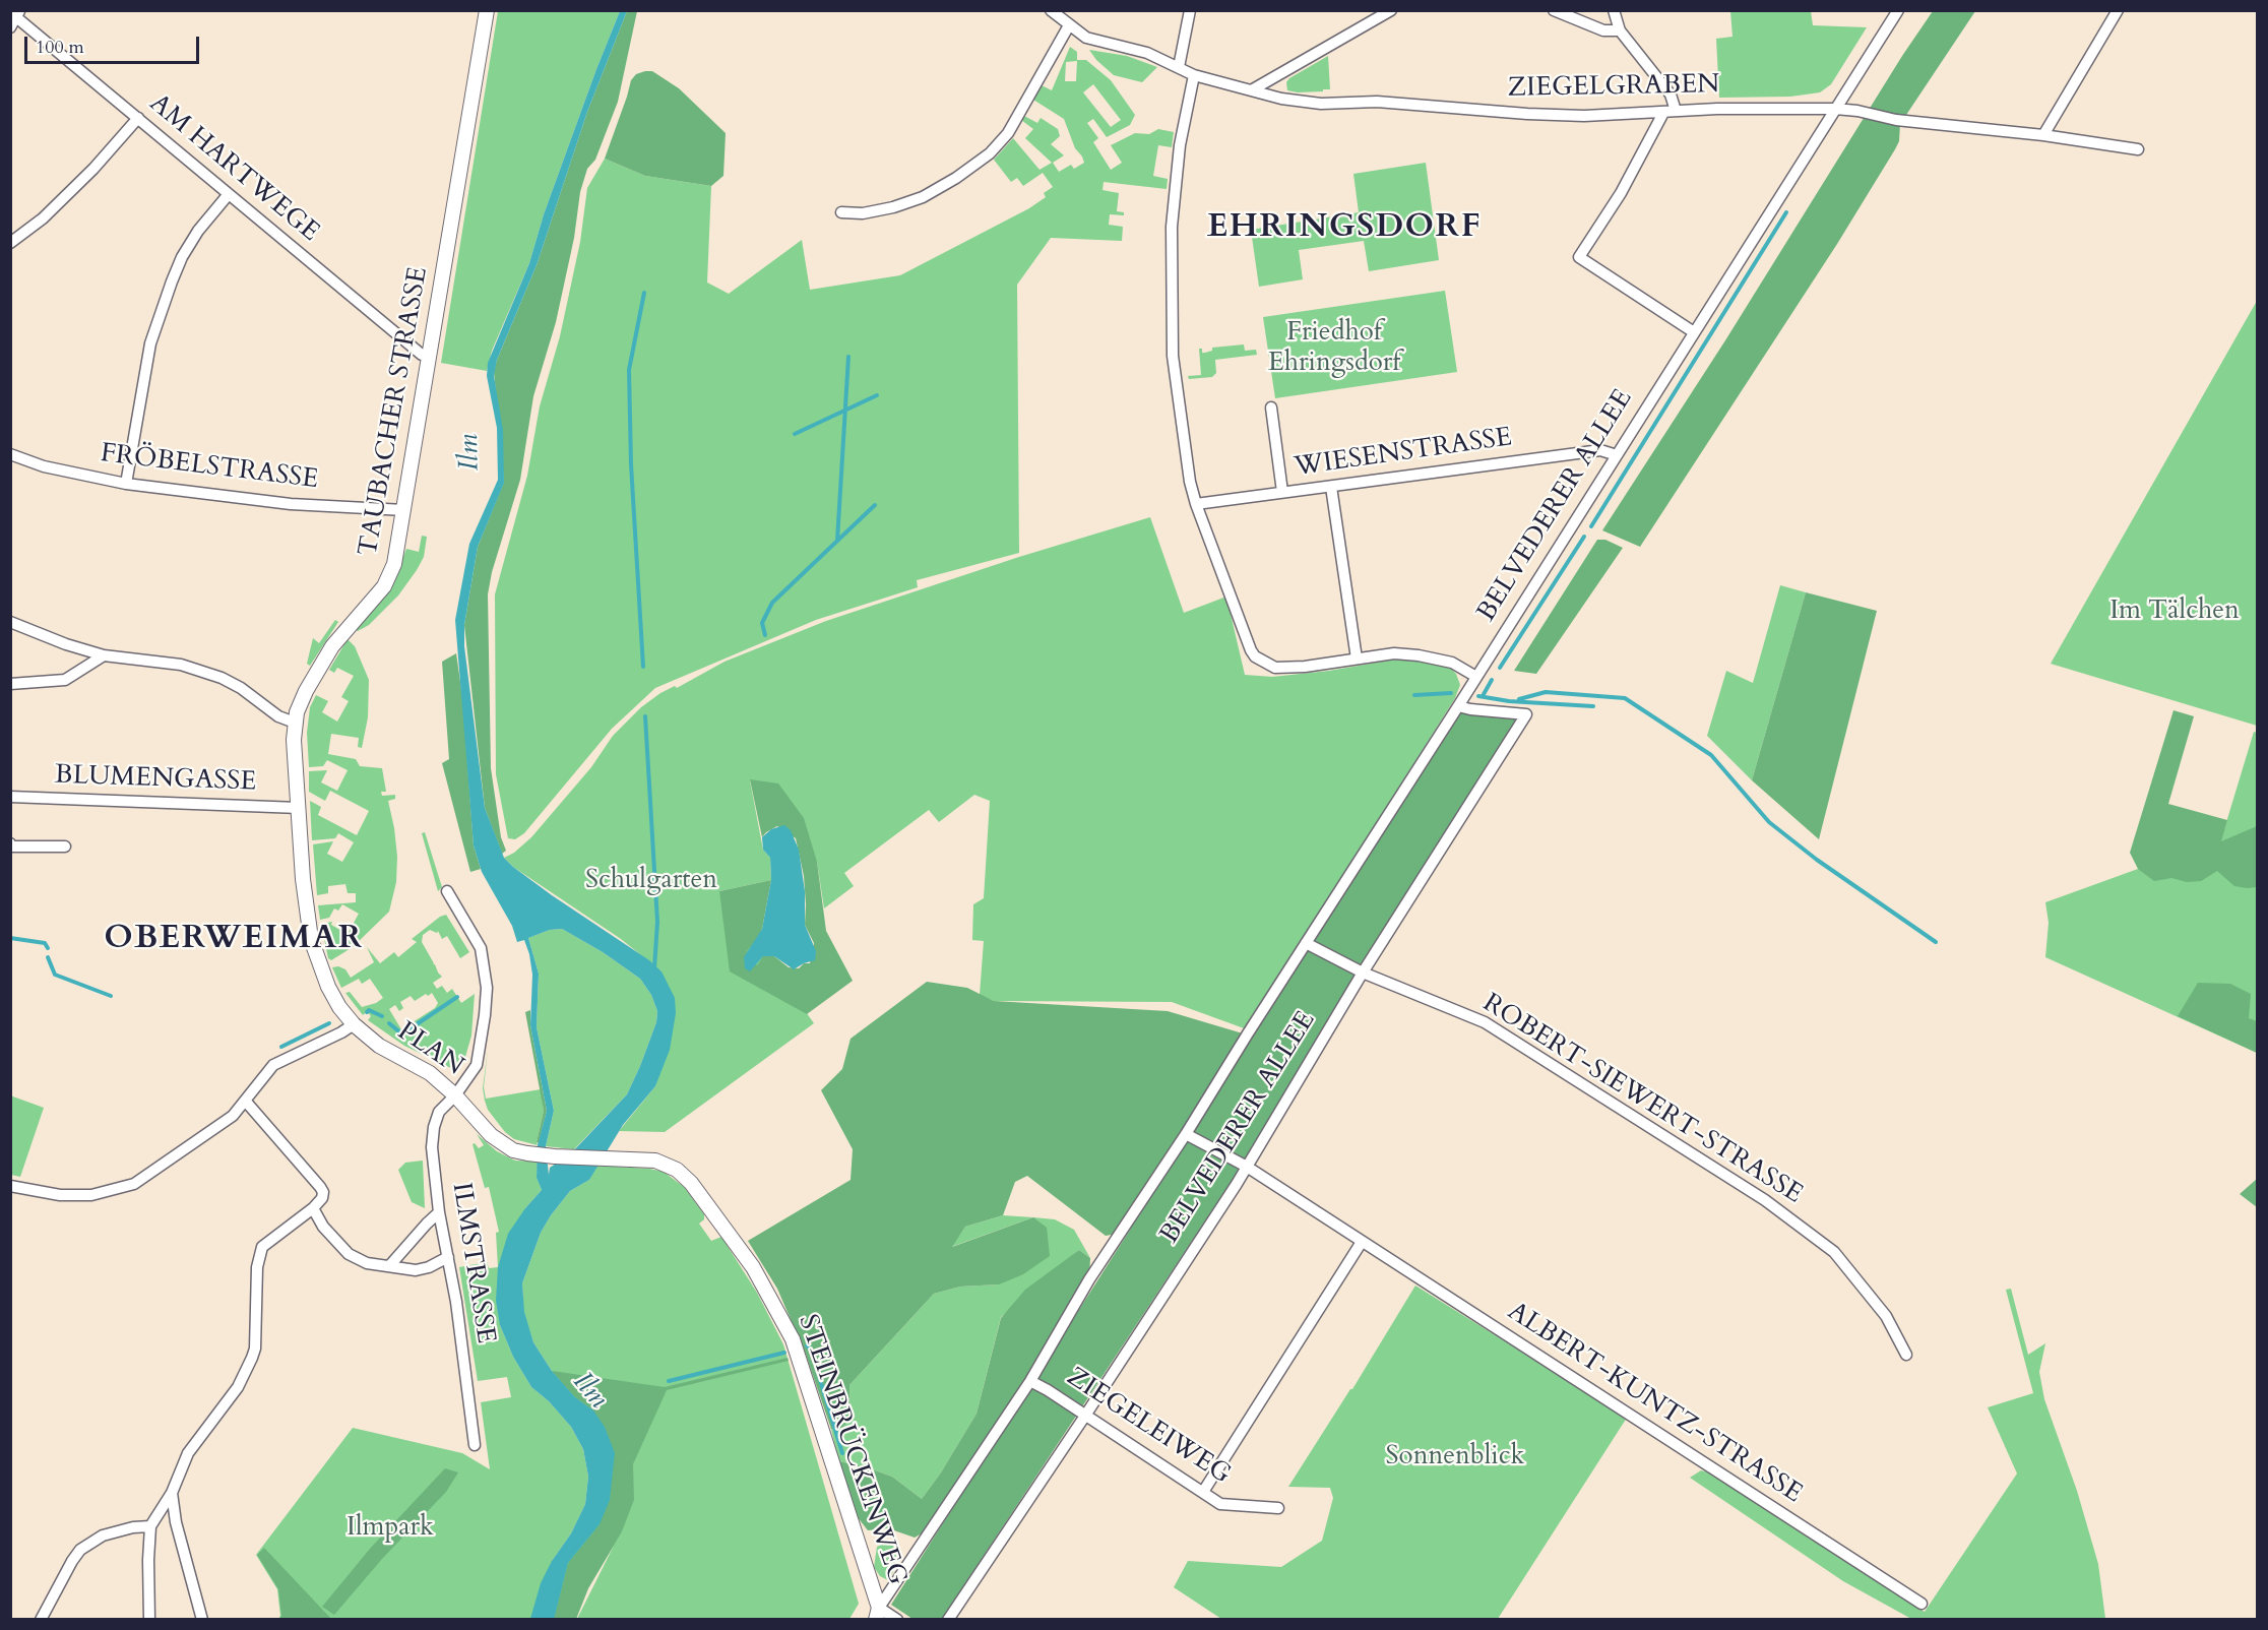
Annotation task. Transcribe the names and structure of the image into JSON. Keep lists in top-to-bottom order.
{
  "streets": {
    "street": [
      "ZIEGELGRABEN",
      "AM HARTWEGE",
      "TAUBACHER STRASSE",
      "WIESENSTRASSE",
      "FRÖBELSTRASSE",
      "BELVEDERER ALLEE",
      "BLUMENGASSE",
      "PLAN",
      "ROBERT-SIEWERT-STRASSE",
      "ILMSTRASSE",
      "ALBERT-KUNTZ-STRASSE",
      "ZIEGELEIWEG",
      "STEINBRÜCKENWEG"
    ]
  },
  "crossings": [
    ["ZIEGELGRABEN", "BELVEDERER ALLEE"],
    ["AM HARTWEGE", "TAUBACHER STRASSE"],
    ["TAUBACHER STRASSE", "FRÖBELSTRASSE"],
    ["TAUBACHER STRASSE", "BLUMENGASSE"],
    ["TAUBACHER STRASSE", "PLAN"],
    ["WIESENSTRASSE", "BELVEDERER ALLEE"],
    ["BELVEDERER ALLEE", "ROBERT-SIEWERT-STRASSE"],
    ["BELVEDERER ALLEE", "ALBERT-KUNTZ-STRASSE"],
    ["BELVEDERER ALLEE", "ZIEGELEIWEG"],
    ["BELVEDERER ALLEE", "STEINBRÜCKENWEG"],
    ["PLAN", "ILMSTRASSE"],
    ["PLAN", "STEINBRÜCKENWEG"]
  ],
  "districts": ["EHRINGSDORF", "OBERWEIMAR"],
  "water": ["Ilm"],
  "parks": [
    "Friedhof Ehringsdorf",
    "Im Tälchen",
    "Schulgarten",
    "Sonnenblick",
    "Ilmpark"
  ],
  "scale_bar": "100 m"
}
